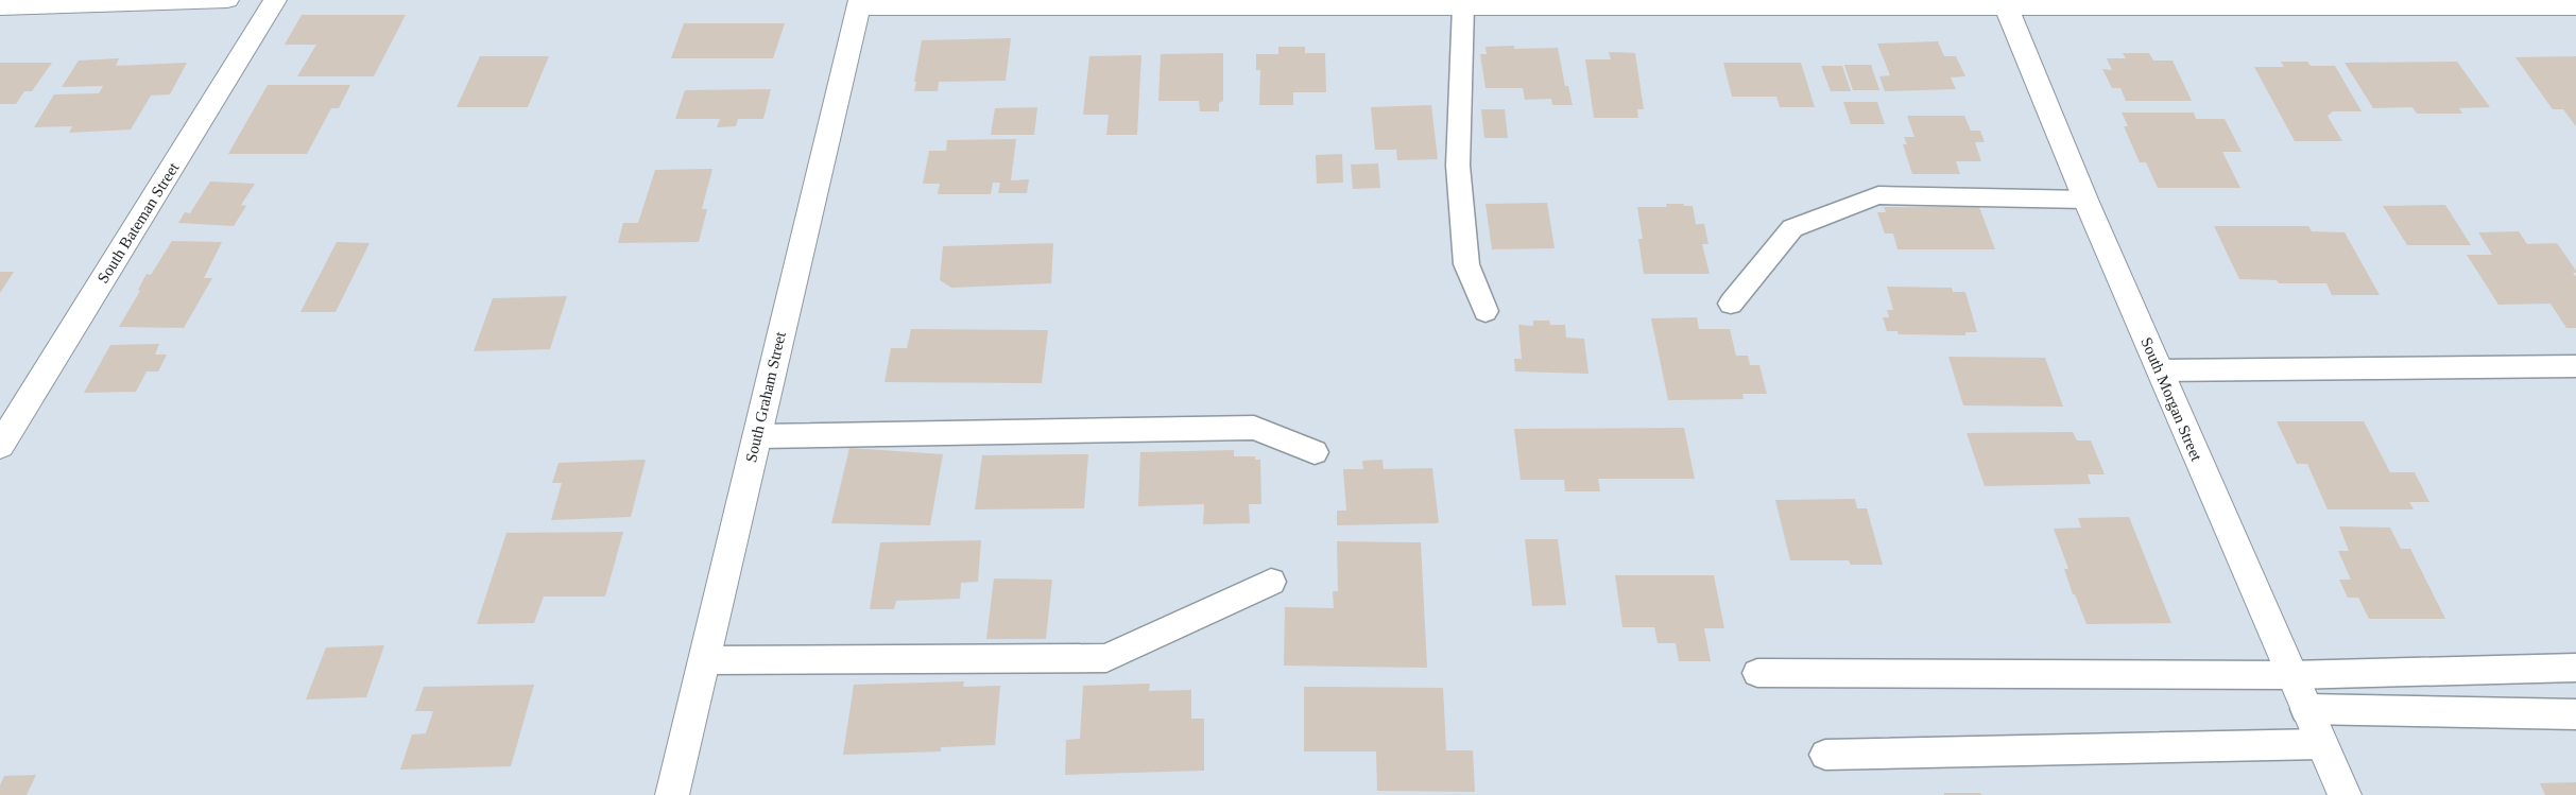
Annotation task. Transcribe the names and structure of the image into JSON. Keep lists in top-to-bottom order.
{
  "streets": {
    "street": ["South Bateman Street", "South Graham Street", "South Morgan Street"]
  }
}
